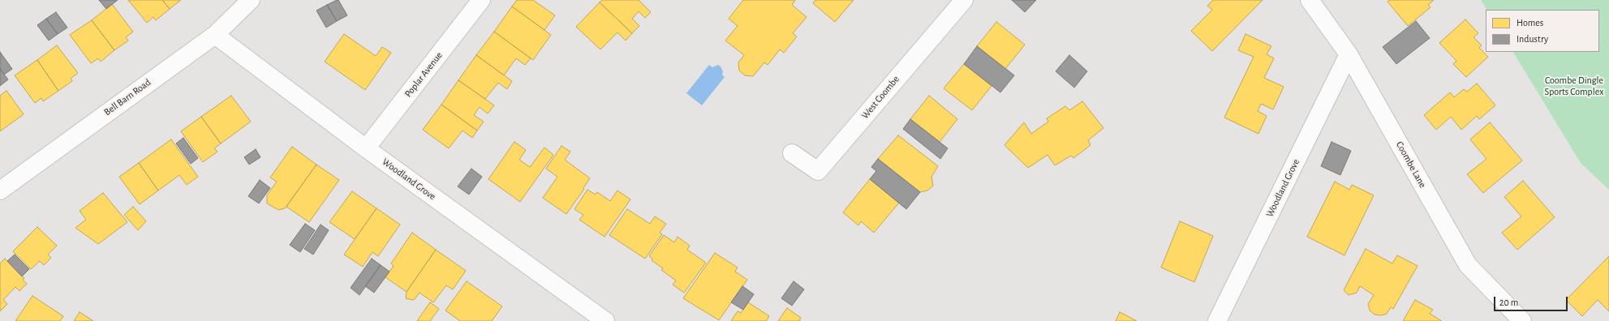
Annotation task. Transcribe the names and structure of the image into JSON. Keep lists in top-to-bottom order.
{
  "streets": {
    "street": [
      "Poplar Avenue",
      "Bell Barn Road",
      "West Coombe",
      "Coombe Lane",
      "Woodland Grove"
    ]
  },
  "crossings": [
    ["Poplar Avenue", "Woodland Grove"],
    ["Bell Barn Road", "Woodland Grove"],
    ["Coombe Lane", "Woodland Grove"]
  ],
  "parks": ["Coombe Dingle Sports Complex"],
  "legend": ["Homes", "Industry"],
  "scale_bar": "20 m"
}
